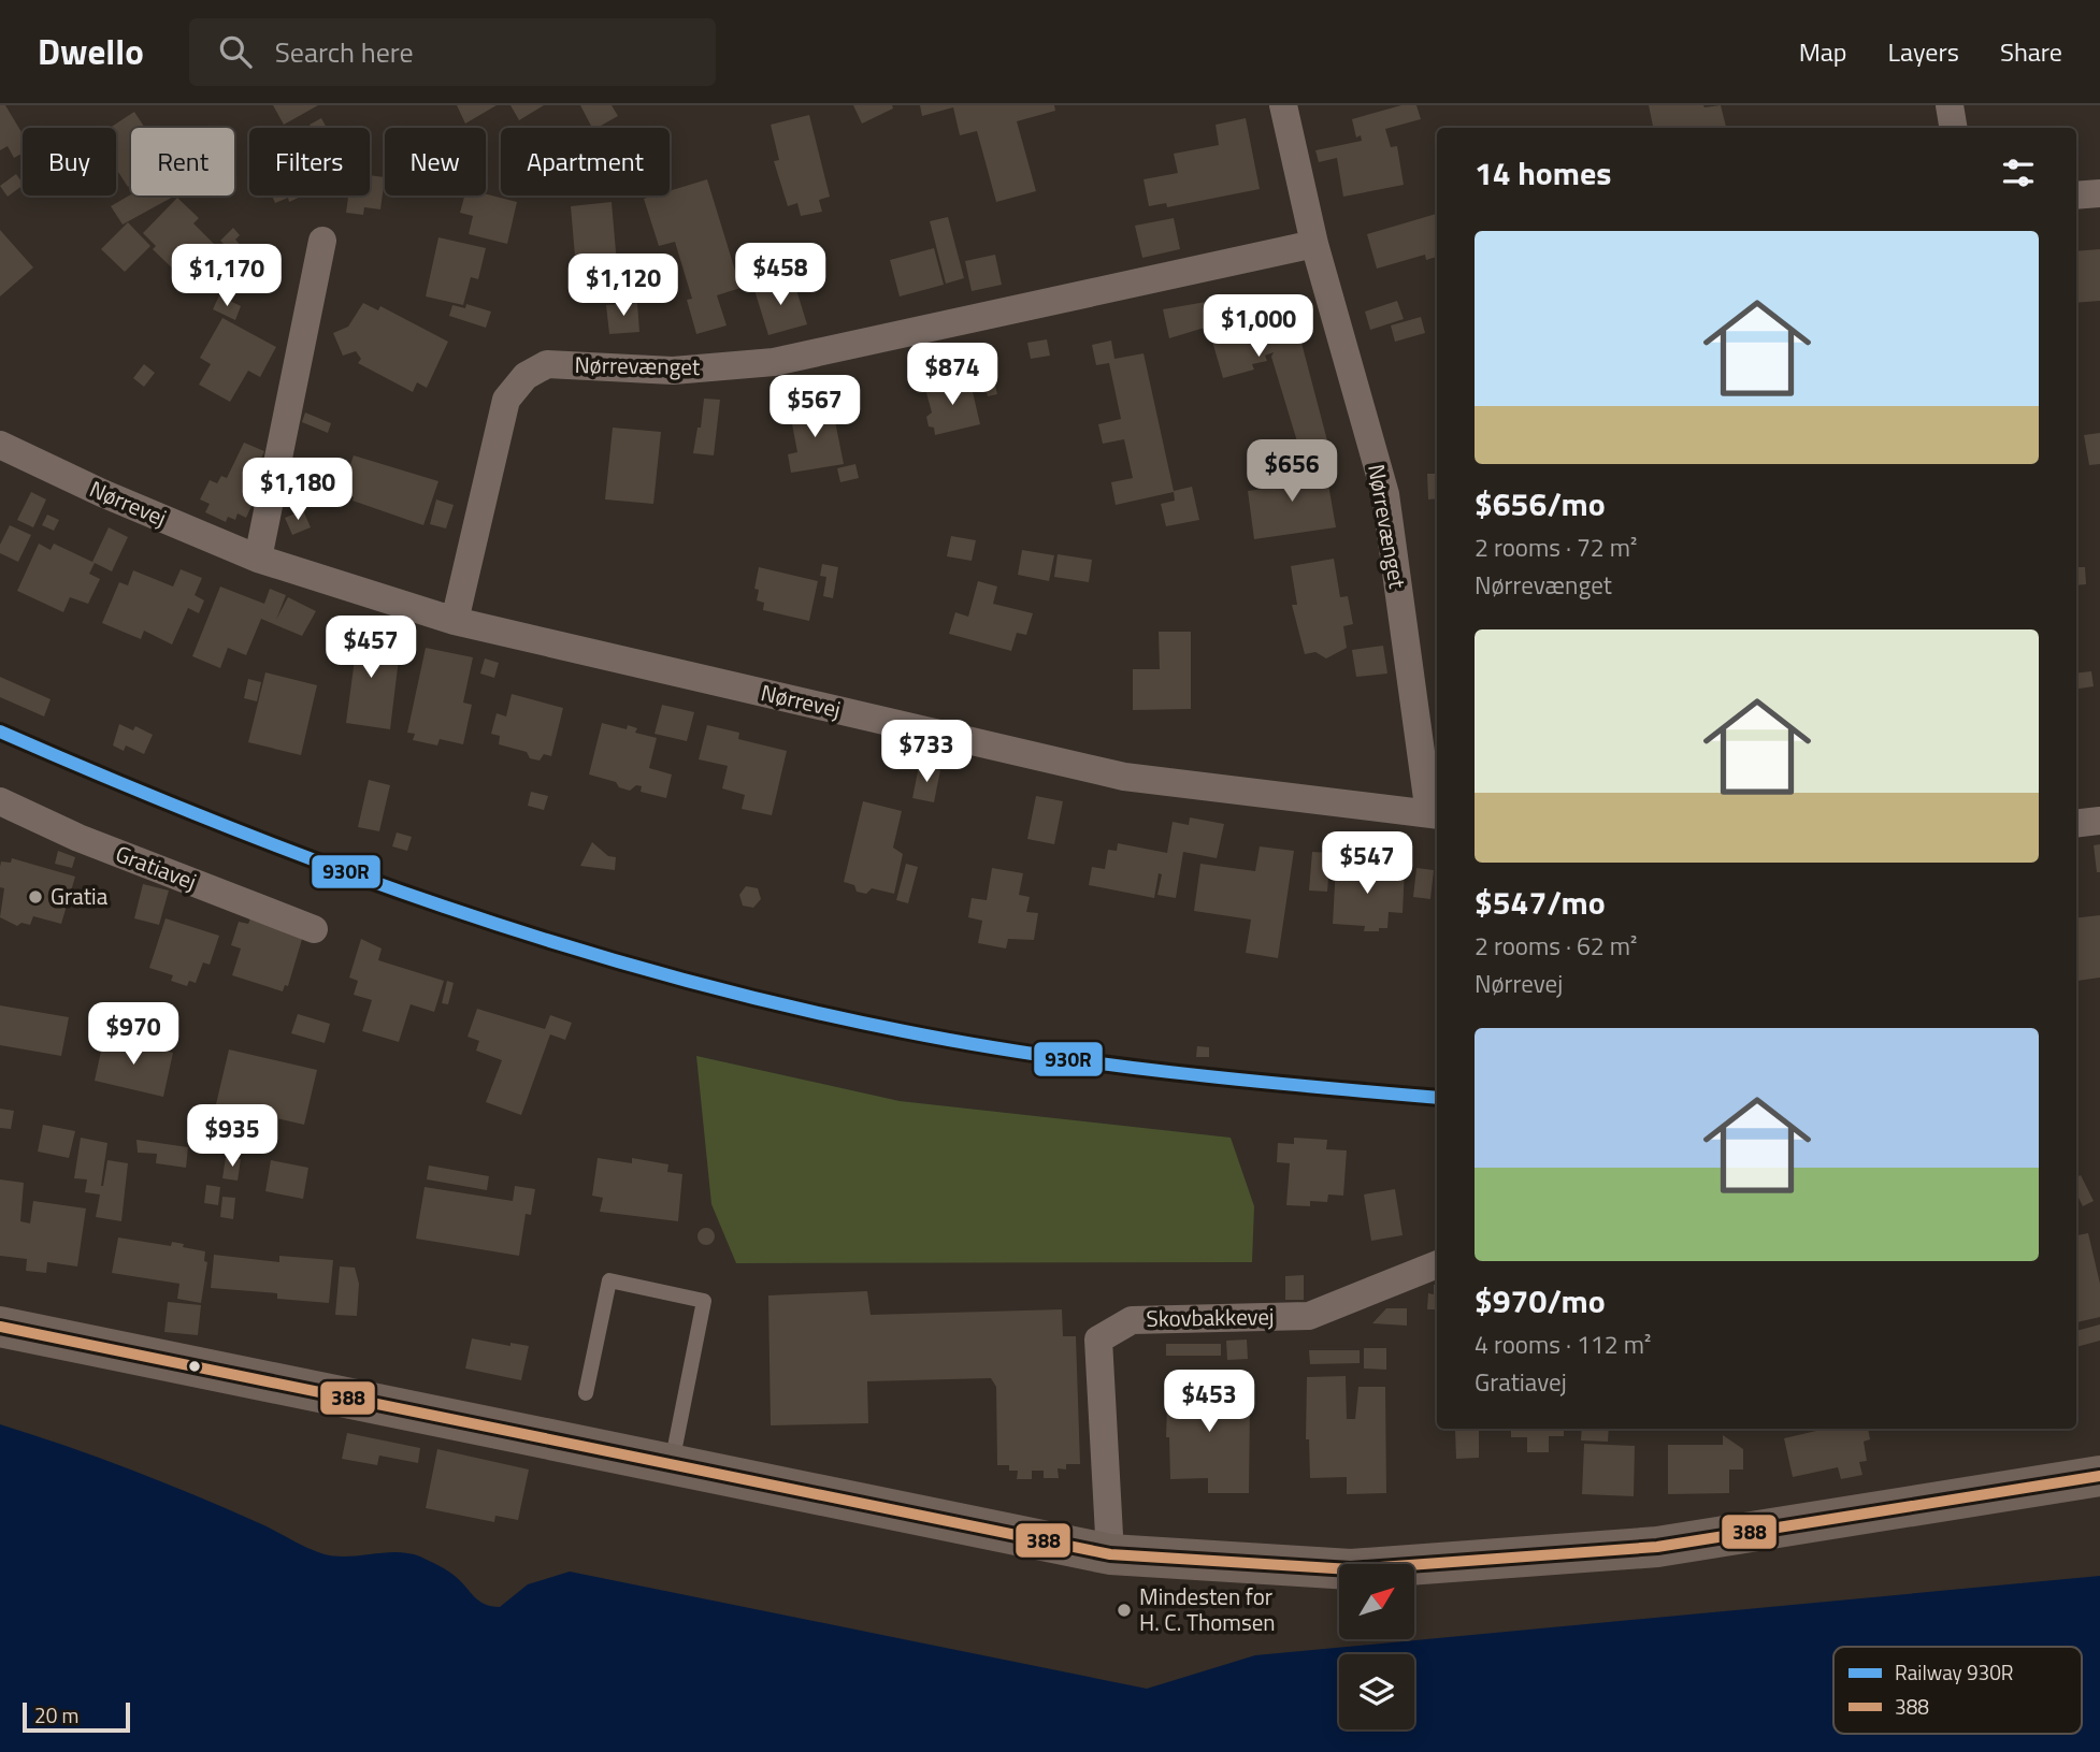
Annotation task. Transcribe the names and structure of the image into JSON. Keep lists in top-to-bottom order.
{
  "streets": {
    "street": [
      "Nørrevænget",
      "Nørrevej",
      "Gratiavej",
      "Skovbakkevej"
    ]
  },
  "crossings": [
    ["Nørrevænget", "Nørrevej"]
  ],
  "places": ["Gratia", "Mindesten for H. C. Thomsen"],
  "lines": ["rail line 930R", "transit line 388"],
  "legend": ["Railway 930R", "388"],
  "scale_bar": "20 m",
  "north": "top right",
  "page": {
    "header": "Dwello",
    "search": "Search here",
    "nav": ["Map", "Layers", "Share"],
    "chip": [
      "Buy",
      "Rent",
      "Filters",
      "New",
      "Apartment"
    ],
    "heading": "14 homes",
    "list": [
      {
        "name": "$656/mo",
        "note": "2 rooms · 72 m² · Nørrevænget"
      },
      {
        "name": "$547/mo",
        "note": "2 rooms · 62 m² · Nørrevej"
      },
      {
        "name": "$970/mo",
        "note": "4 rooms · 112 m² · Gratiavej"
      }
    ],
    "price": [
      "$458",
      "$1,170",
      "$1,120",
      "$1,000",
      "$874",
      "$567",
      "$656",
      "$1,180",
      "$457",
      "$733",
      "$547",
      "$970",
      "$935",
      "$453"
    ],
    "scale": "20 m"
  }
}
